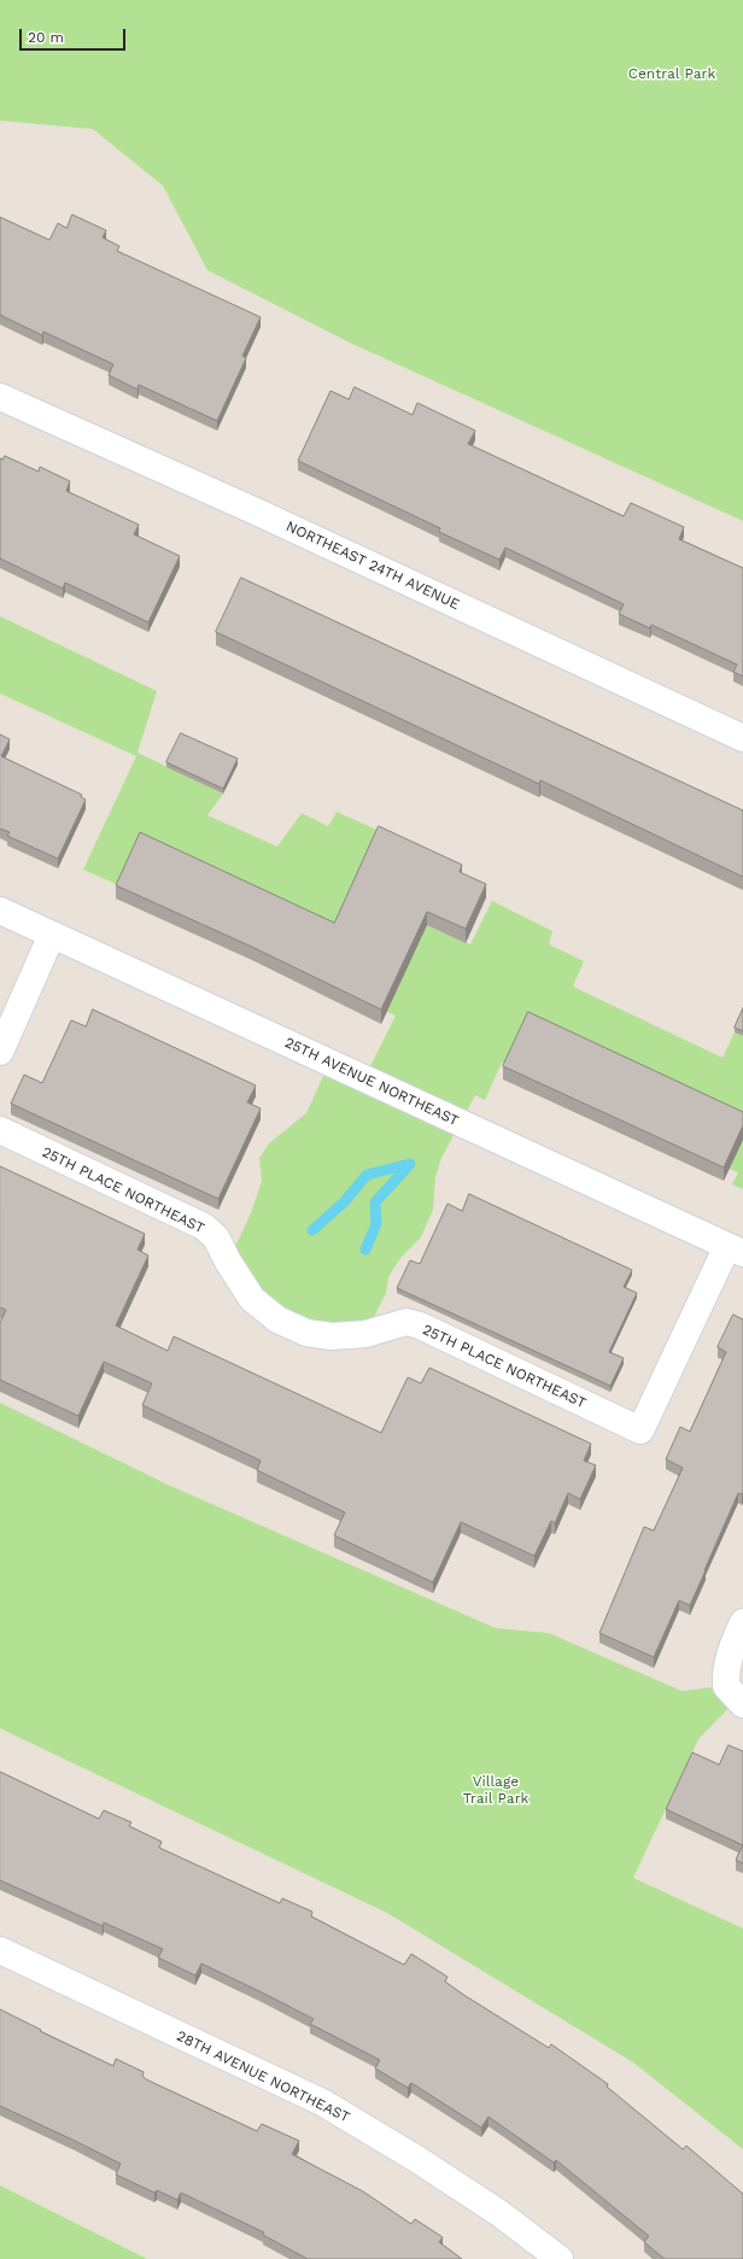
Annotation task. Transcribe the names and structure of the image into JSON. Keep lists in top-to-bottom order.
{
  "streets": {
    "street": [
      "NORTHEAST 24TH AVENUE",
      "25TH AVENUE NORTHEAST",
      "25TH PLACE NORTHEAST",
      "28TH AVENUE NORTHEAST"
    ]
  },
  "crossings": [
    ["25TH AVENUE NORTHEAST", "25TH PLACE NORTHEAST"]
  ],
  "parks": ["Central Park", "Village Trail Park"],
  "scale_bar": "20 m"
}
